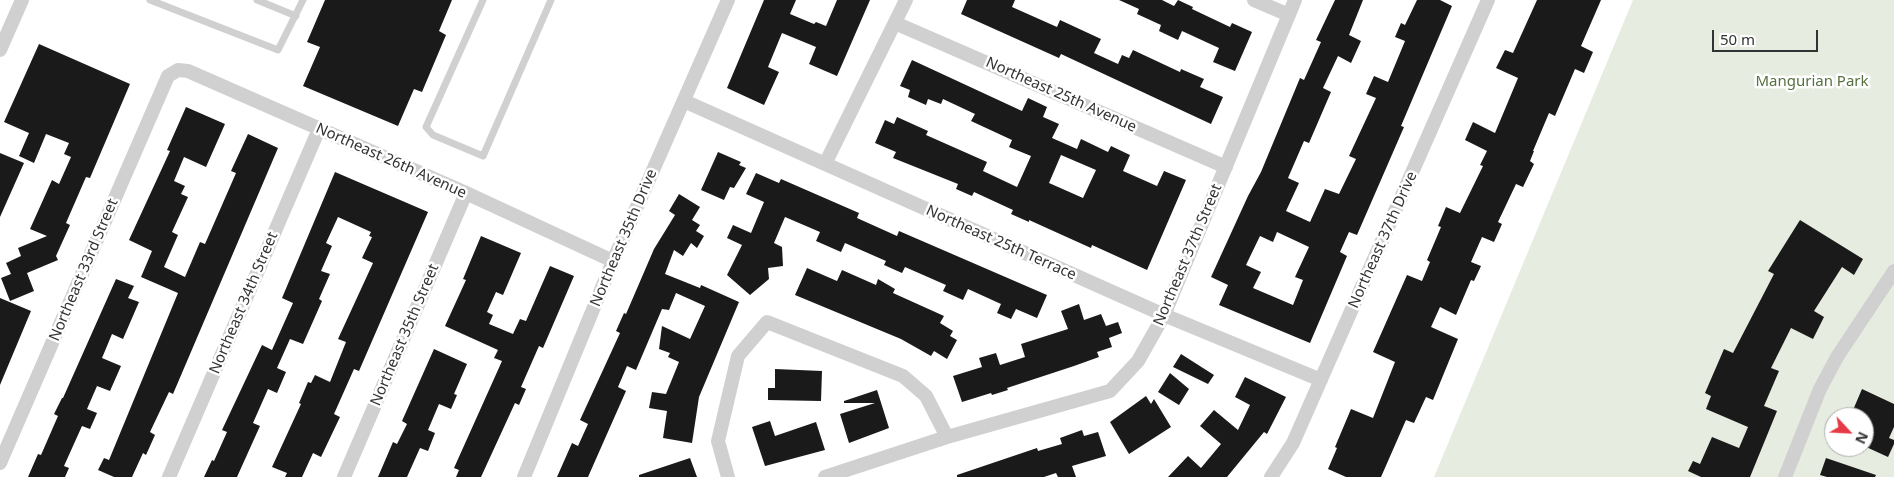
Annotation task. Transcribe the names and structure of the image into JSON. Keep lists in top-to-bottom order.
{
  "streets": {
    "street": [
      "Northeast 25th Avenue",
      "Northeast 26th Avenue",
      "Northeast 35th Drive",
      "Northeast 37th Drive",
      "Northeast 25th Terrace",
      "Northeast 37th Street",
      "Northeast 33rd Street",
      "Northeast 34th Street",
      "Northeast 35th Street"
    ]
  },
  "crossings": [
    ["Northeast 25th Avenue", "Northeast 37th Street"],
    ["Northeast 26th Avenue", "Northeast 35th Drive"],
    ["Northeast 26th Avenue", "Northeast 33rd Street"],
    ["Northeast 26th Avenue", "Northeast 34th Street"],
    ["Northeast 26th Avenue", "Northeast 35th Street"],
    ["Northeast 35th Drive", "Northeast 25th Terrace"],
    ["Northeast 37th Drive", "Northeast 25th Terrace"],
    ["Northeast 25th Terrace", "Northeast 37th Street"]
  ],
  "parks": ["Mangurian Park"],
  "scale_bar": "50 m",
  "north": "bottom right"
}
